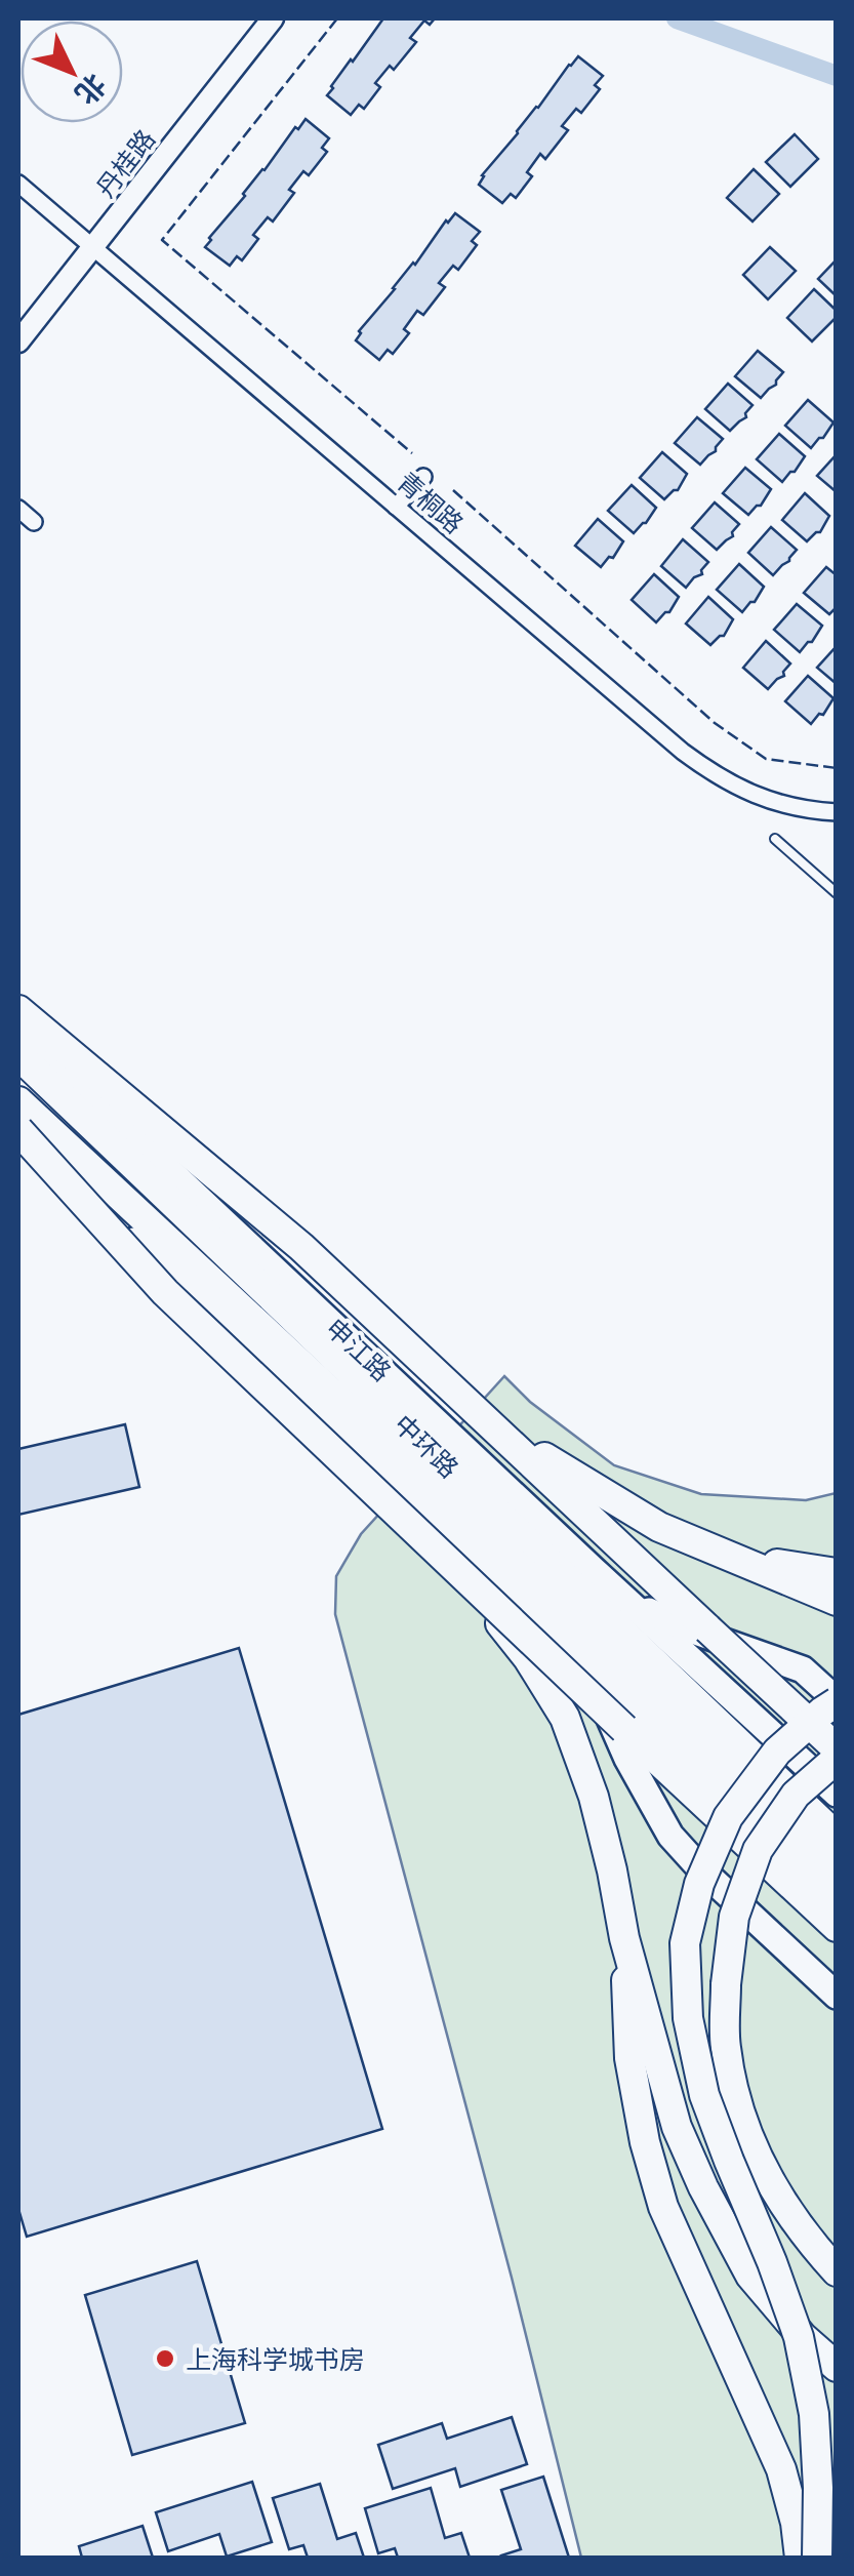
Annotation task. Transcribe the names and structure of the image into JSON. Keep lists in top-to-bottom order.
{
  "streets": {
    "highway": ["中环路"],
    "main road": ["申江路"],
    "street": ["丹桂路", "青桐路"]
  },
  "crossings": [
    ["丹桂路", "青桐路"]
  ],
  "places": ["上海科学城书房"],
  "north": "bottom right"
}
